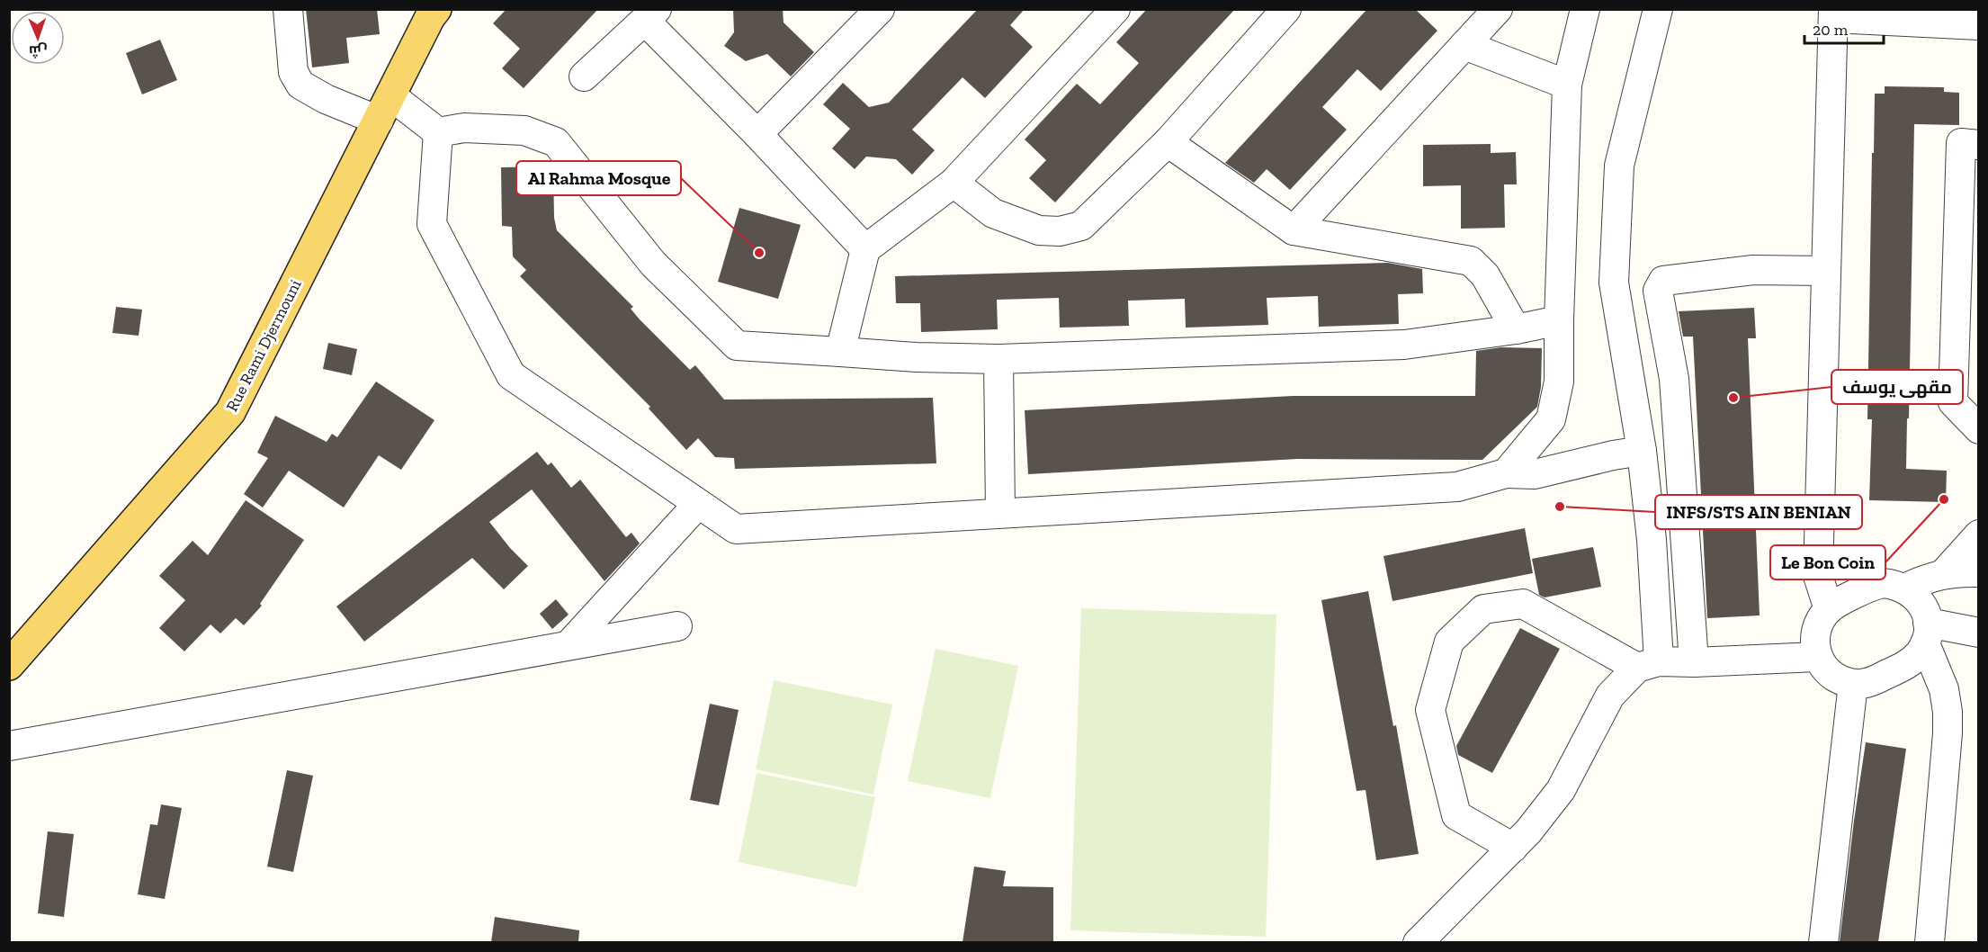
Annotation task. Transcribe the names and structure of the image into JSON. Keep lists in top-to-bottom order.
{
  "streets": {
    "main road": ["Rue Rami Djermouni"]
  },
  "places": [
    "Al Rahma Mosque",
    "مقهى يوسف",
    "Le Bon Coin",
    "INFS/STS AIN BENIAN"
  ],
  "scale_bar": "20 m",
  "north": "bottom"
}
